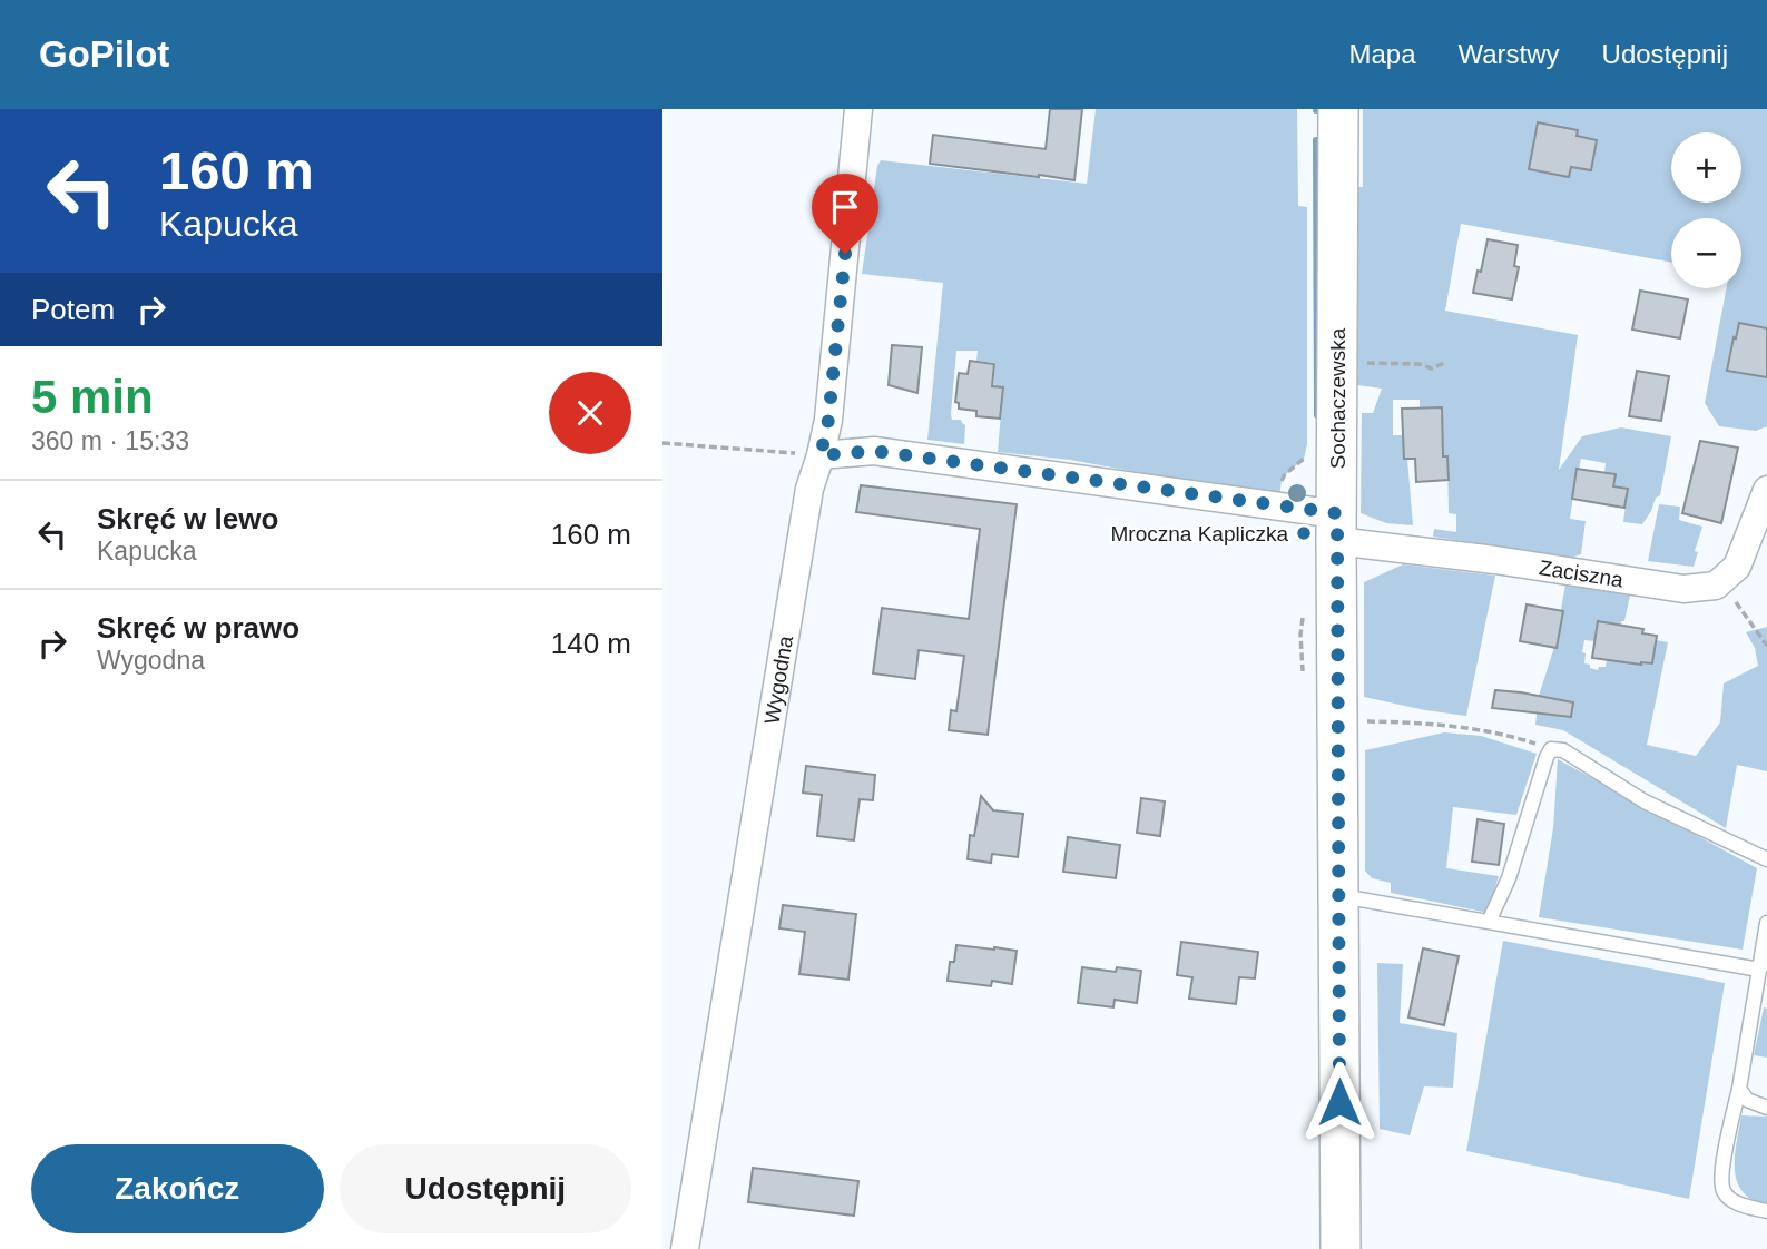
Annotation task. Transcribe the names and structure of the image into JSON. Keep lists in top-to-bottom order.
{
  "streets": {
    "street": ["Sochaczewska", "Zaciszna", "Wygodna"]
  },
  "crossings": [
    ["Sochaczewska", "Zaciszna"],
    ["Zaciszna", "Wygodna"]
  ],
  "places": ["Mroczna Kapliczka"],
  "page": {
    "header": "GoPilot",
    "nav": ["Mapa", "Warstwy", "Udostępnij"],
    "turn": ["160 m", "Kapucka"],
    "map_buttons": ["+", "−"],
    "then": "Potem",
    "heading": ["5 min", "360 m · 15:33"],
    "list": [
      {
        "name": "Skręć w lewo",
        "note": "Kapucka",
        "value": "160 m"
      },
      {
        "name": "Skręć w prawo",
        "note": "Wygodna",
        "value": "140 m"
      }
    ],
    "buttons": ["Zakończ", "Udostępnij"]
  }
}
